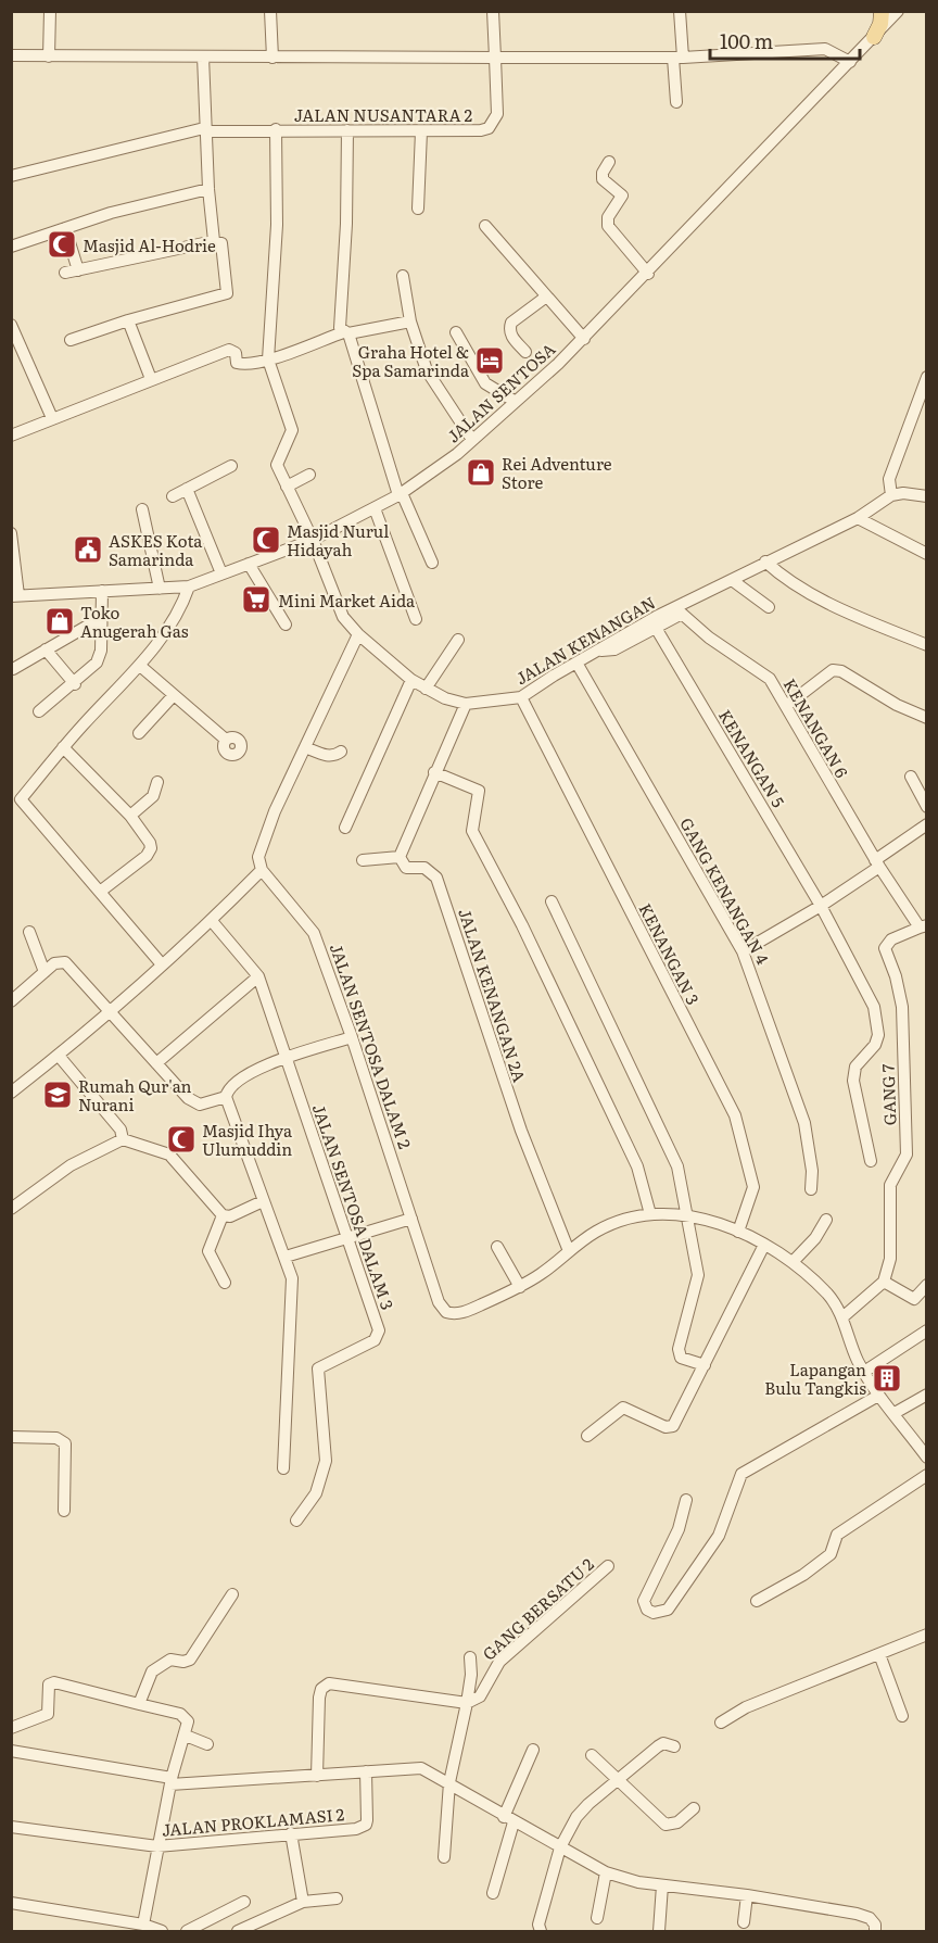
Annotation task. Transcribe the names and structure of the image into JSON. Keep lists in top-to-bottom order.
{
  "streets": {
    "street": [
      "JALAN NUSANTARA 2",
      "JALAN SENTOSA",
      "JALAN KENANGAN",
      "KENANGAN 6",
      "KENANGAN 5",
      "GANG KENANGAN 4",
      "KENANGAN 3",
      "JALAN KENANGAN 2A",
      "JALAN SENTOSA DALAM 2",
      "GANG 7",
      "JALAN SENTOSA DALAM 3",
      "GANG BERSATU 2",
      "JALAN PROKLAMASI 2"
    ]
  },
  "crossings": [
    ["JALAN SENTOSA", "JALAN KENANGAN"],
    ["JALAN KENANGAN", "KENANGAN 6"],
    ["JALAN KENANGAN", "GANG KENANGAN 4"],
    ["JALAN KENANGAN", "KENANGAN 3"],
    ["KENANGAN 6", "KENANGAN 5"],
    ["KENANGAN 6", "GANG 7"]
  ],
  "places": {
    "mosque": ["Masjid Al-Hodrie", "Masjid Nurul Hidayah", "Masjid Ihya Ulumuddin"],
    "hotel": ["Graha Hotel & Spa Samarinda"],
    "shop": ["Rei Adventure Store", "Toko Anugerah Gas"],
    "public building": ["ASKES Kota Samarinda"],
    "supermarket": ["Mini Market Aida"],
    "school or university": ["Rumah Qur'an Nurani"],
    "building": ["Lapangan Bulu Tangkis"]
  },
  "scale_bar": "100 m"
}
